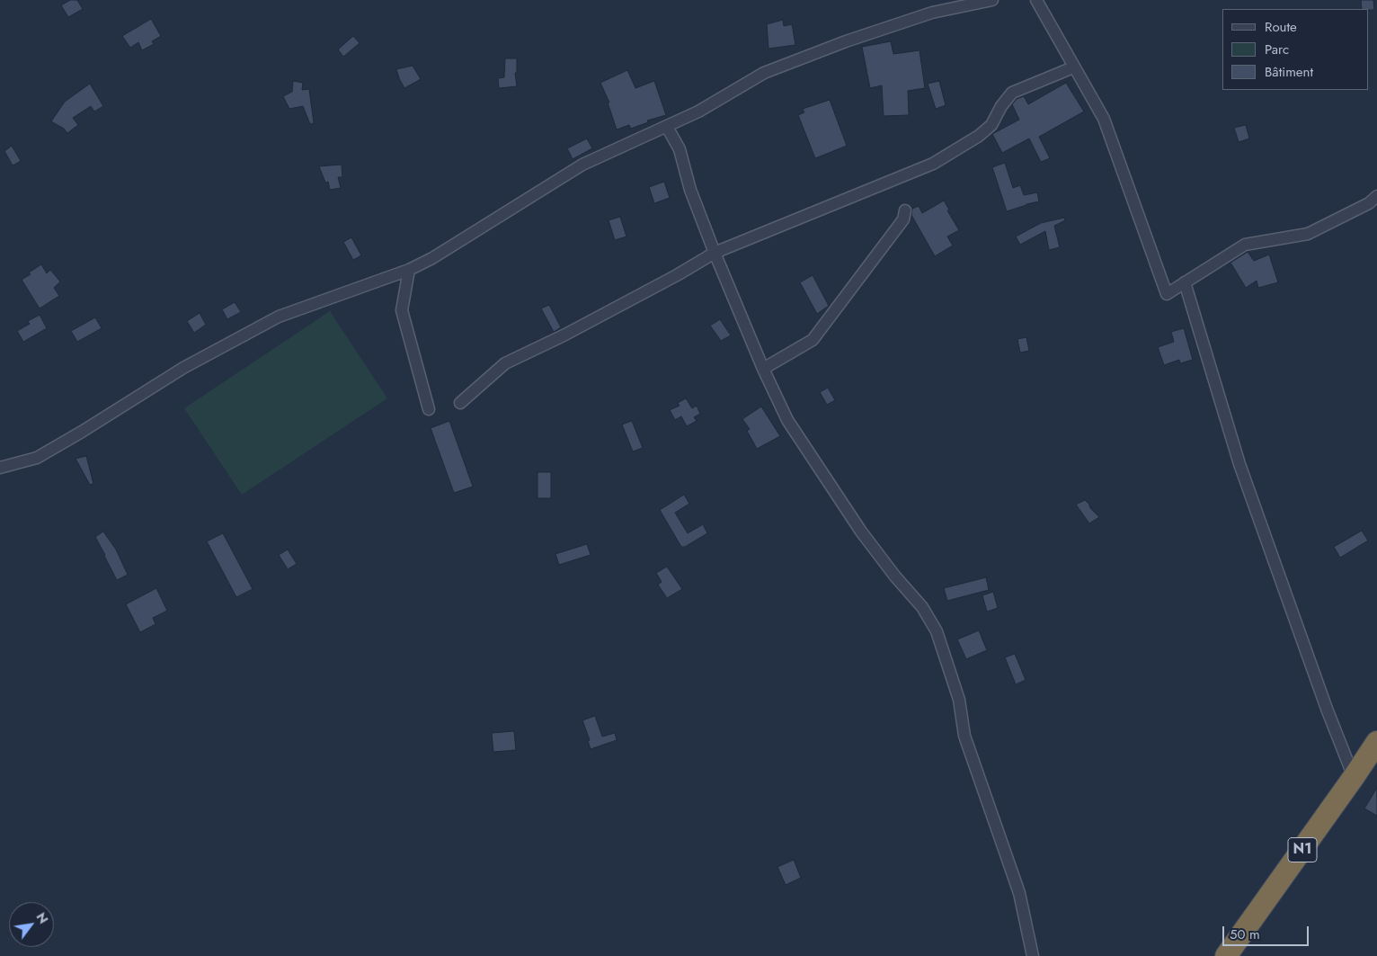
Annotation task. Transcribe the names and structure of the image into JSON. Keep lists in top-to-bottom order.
{
  "streets": {
    "highway": ["N1"]
  },
  "legend": ["Route", "Parc", "Bâtiment"],
  "scale_bar": "50 m",
  "north": "top right"
}
